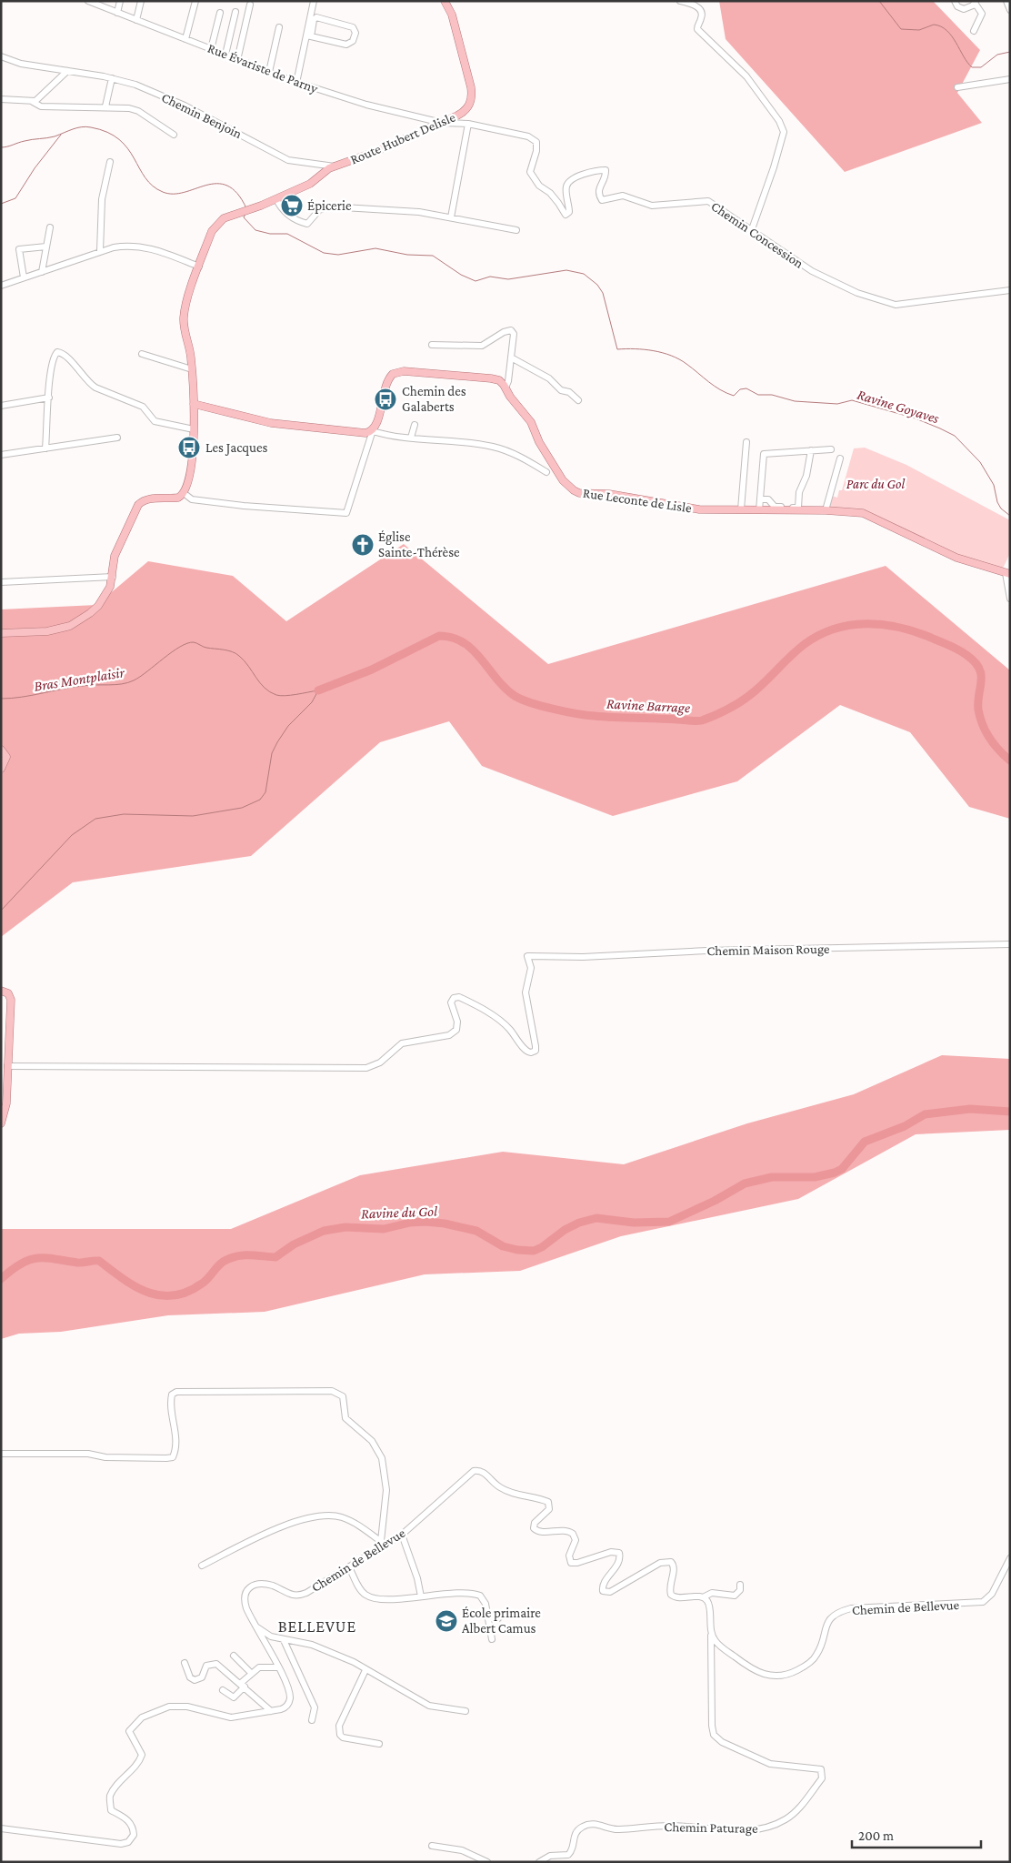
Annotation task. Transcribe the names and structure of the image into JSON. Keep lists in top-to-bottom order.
{
  "streets": {
    "main road": ["Route Hubert Delisle", "Rue Leconte de Lisle"],
    "street": [
      "Rue Évariste de Parny",
      "Chemin Benjoin",
      "Chemin Concession",
      "Chemin Maison Rouge",
      "Chemin de Bellevue",
      "Chemin Paturage"
    ]
  },
  "crossings": [
    ["Rue Évariste de Parny", "Route Hubert Delisle"],
    ["Rue Évariste de Parny", "Chemin Concession"],
    ["Chemin Benjoin", "Route Hubert Delisle"],
    ["Route Hubert Delisle", "Chemin Concession"],
    ["Chemin de Bellevue", "Chemin Paturage"]
  ],
  "districts": ["BELLEVUE"],
  "water": [
    "Ravine Goyaves",
    "Bras Montplaisir",
    "Ravine Barrage",
    "Ravine du Gol"
  ],
  "parks": ["Parc du Gol"],
  "places": {
    "supermarket": ["Épicerie"],
    "bus stop": ["Chemin des Galaberts", "Les Jacques"],
    "church": ["Église Sainte-Thérèse"],
    "school or university": ["École primaire Albert Camus"]
  },
  "scale_bar": "200 m"
}
